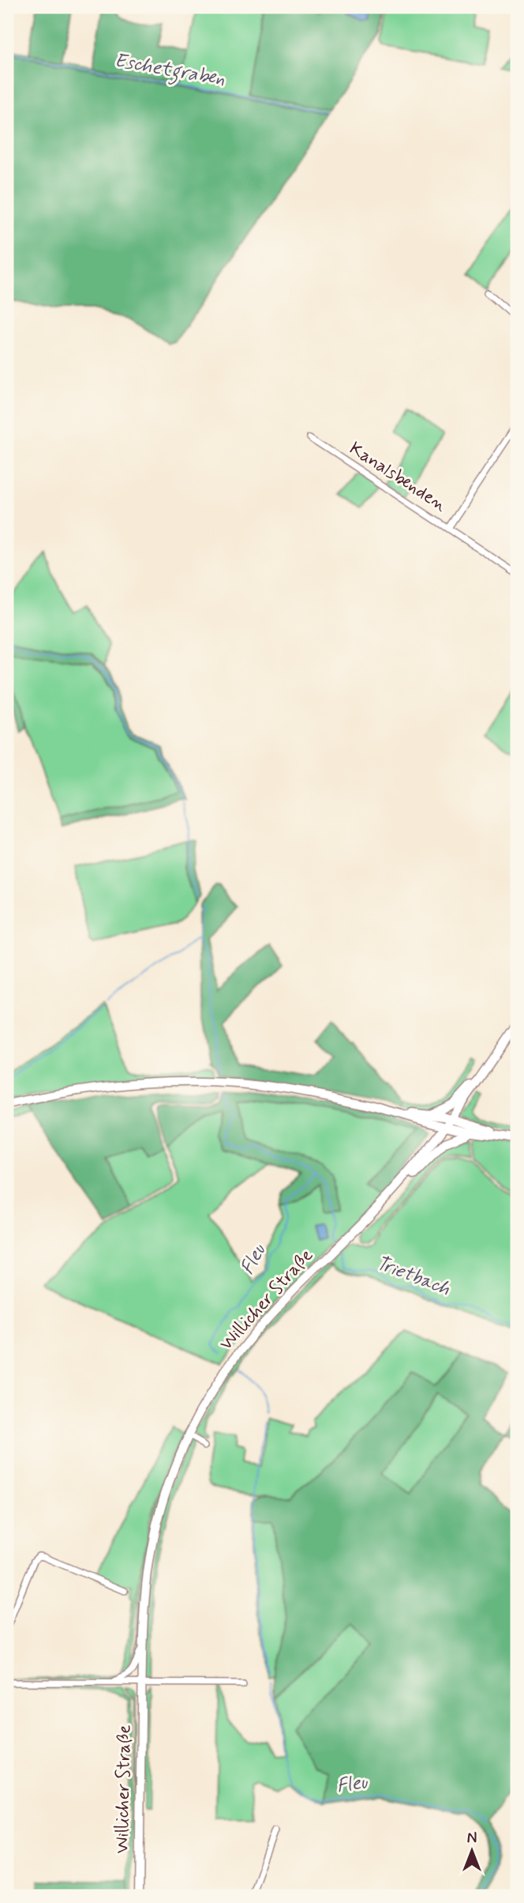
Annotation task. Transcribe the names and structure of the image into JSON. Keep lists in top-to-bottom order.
{
  "streets": {
    "main road": ["Willicher Straße"],
    "street": ["Kanalsbenden"]
  },
  "water": ["Eschetgraben", "Fleu", "Trietbach"],
  "north": "top"
}
